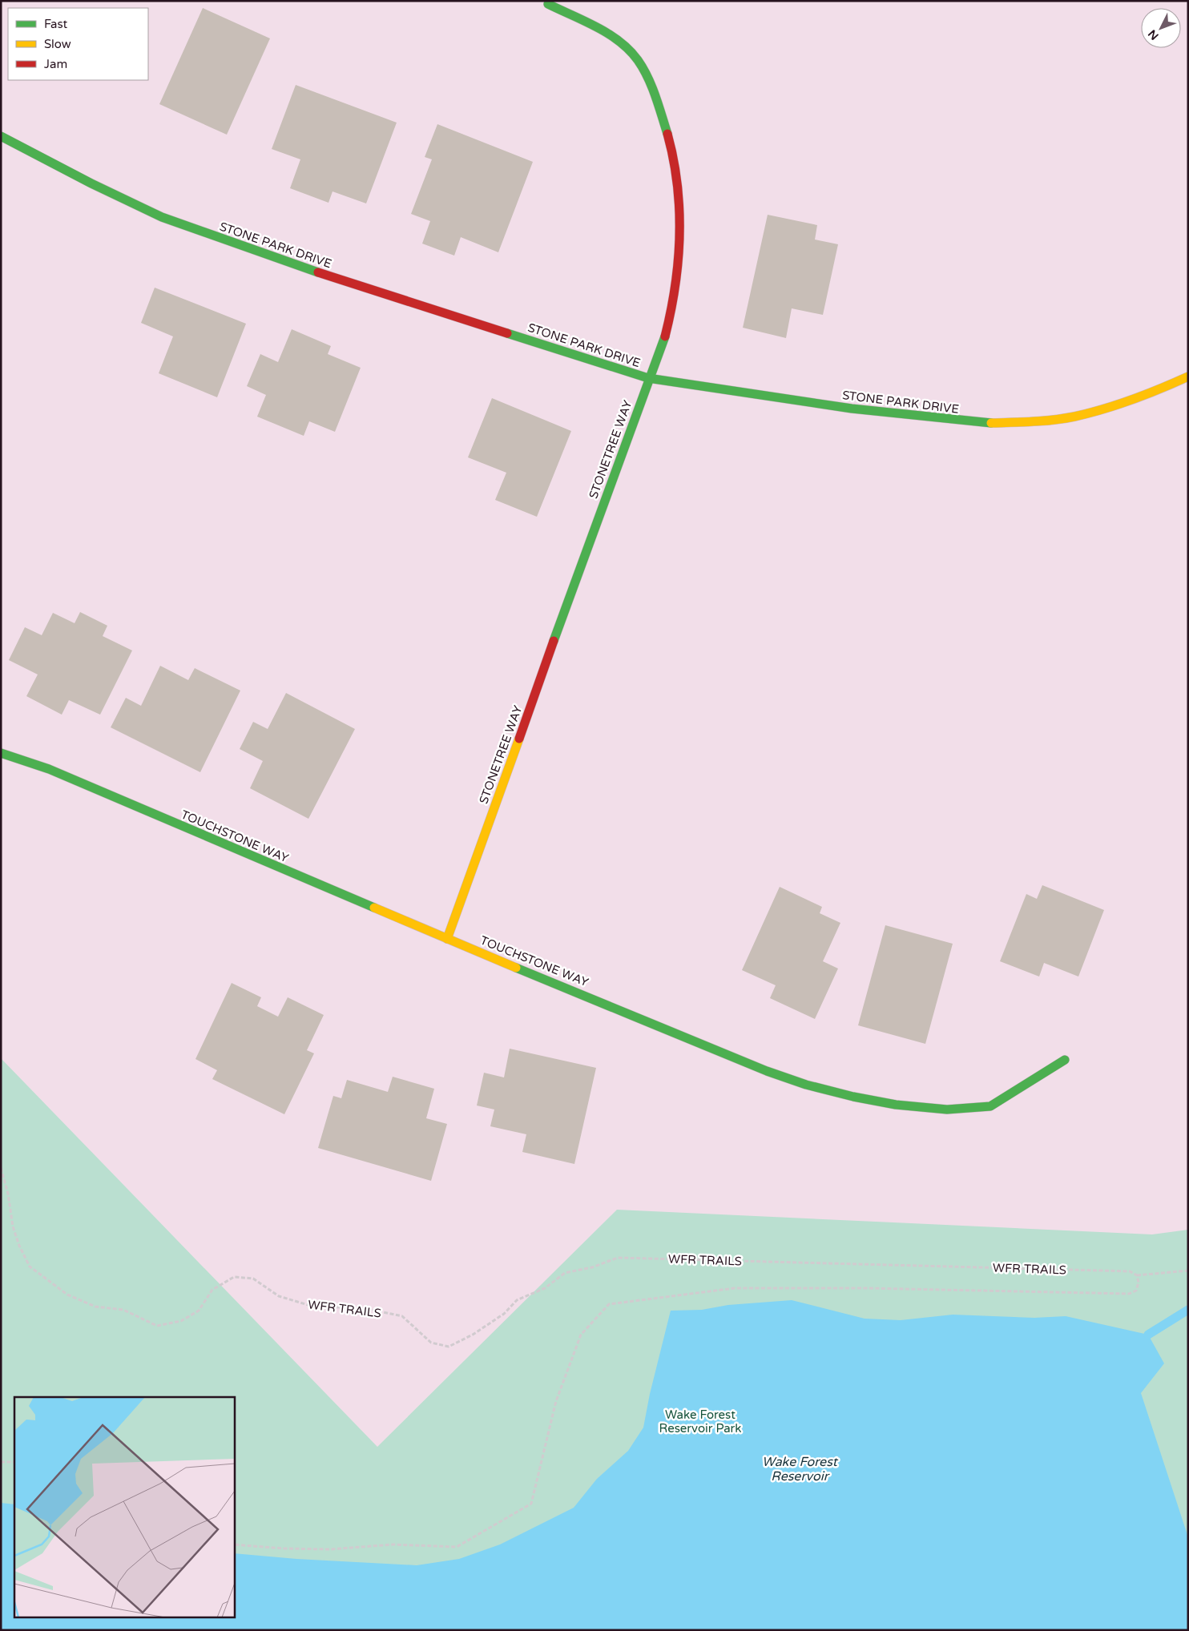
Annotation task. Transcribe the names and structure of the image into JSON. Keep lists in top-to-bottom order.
{
  "streets": {
    "street": ["STONE PARK DRIVE", "STONETREE WAY", "TOUCHSTONE WAY"],
    "path": ["WFR TRAILS"]
  },
  "crossings": [
    ["STONE PARK DRIVE", "STONETREE WAY"],
    ["STONETREE WAY", "TOUCHSTONE WAY"]
  ],
  "water": ["Wake Forest Reservoir"],
  "parks": ["Wake Forest Reservoir Park"],
  "legend": ["Fast", "Slow", "Jam"],
  "north": "bottom left"
}
